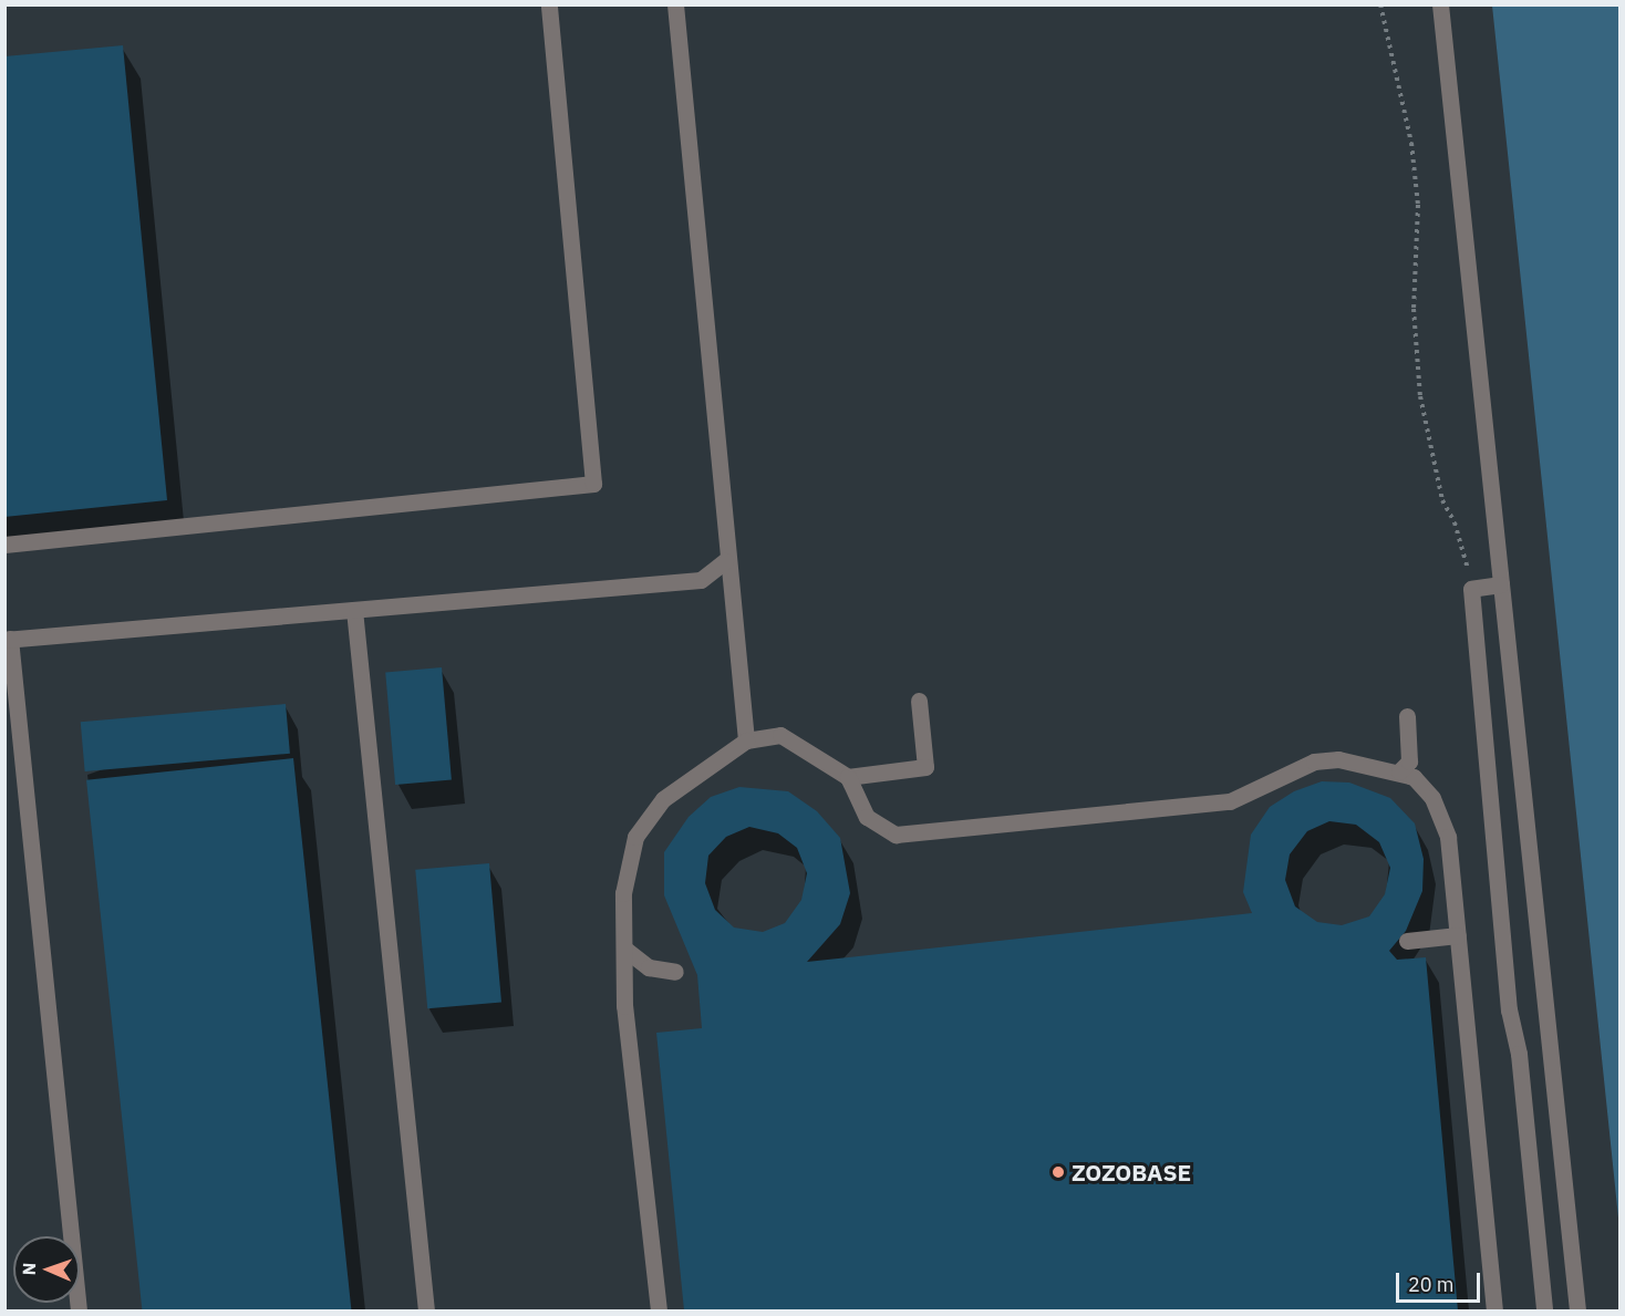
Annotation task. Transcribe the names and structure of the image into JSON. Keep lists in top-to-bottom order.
{
  "places": ["ZOZOBASE"],
  "scale_bar": "20 m",
  "north": "left"
}
